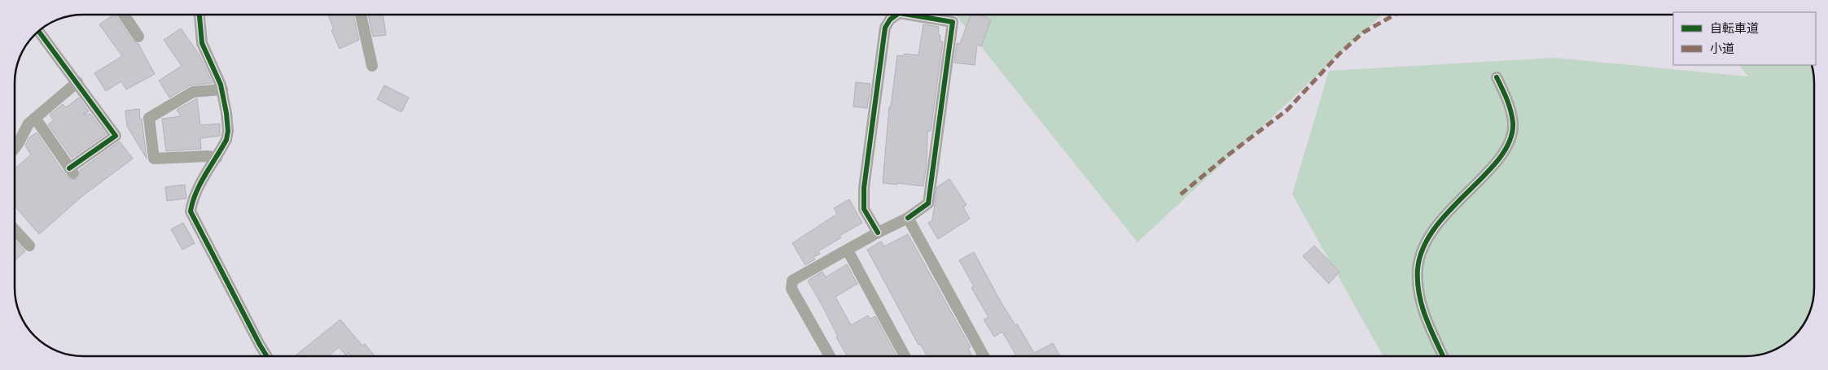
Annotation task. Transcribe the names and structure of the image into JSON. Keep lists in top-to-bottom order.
{
  "legend": ["自転車道", "小道"]
}
